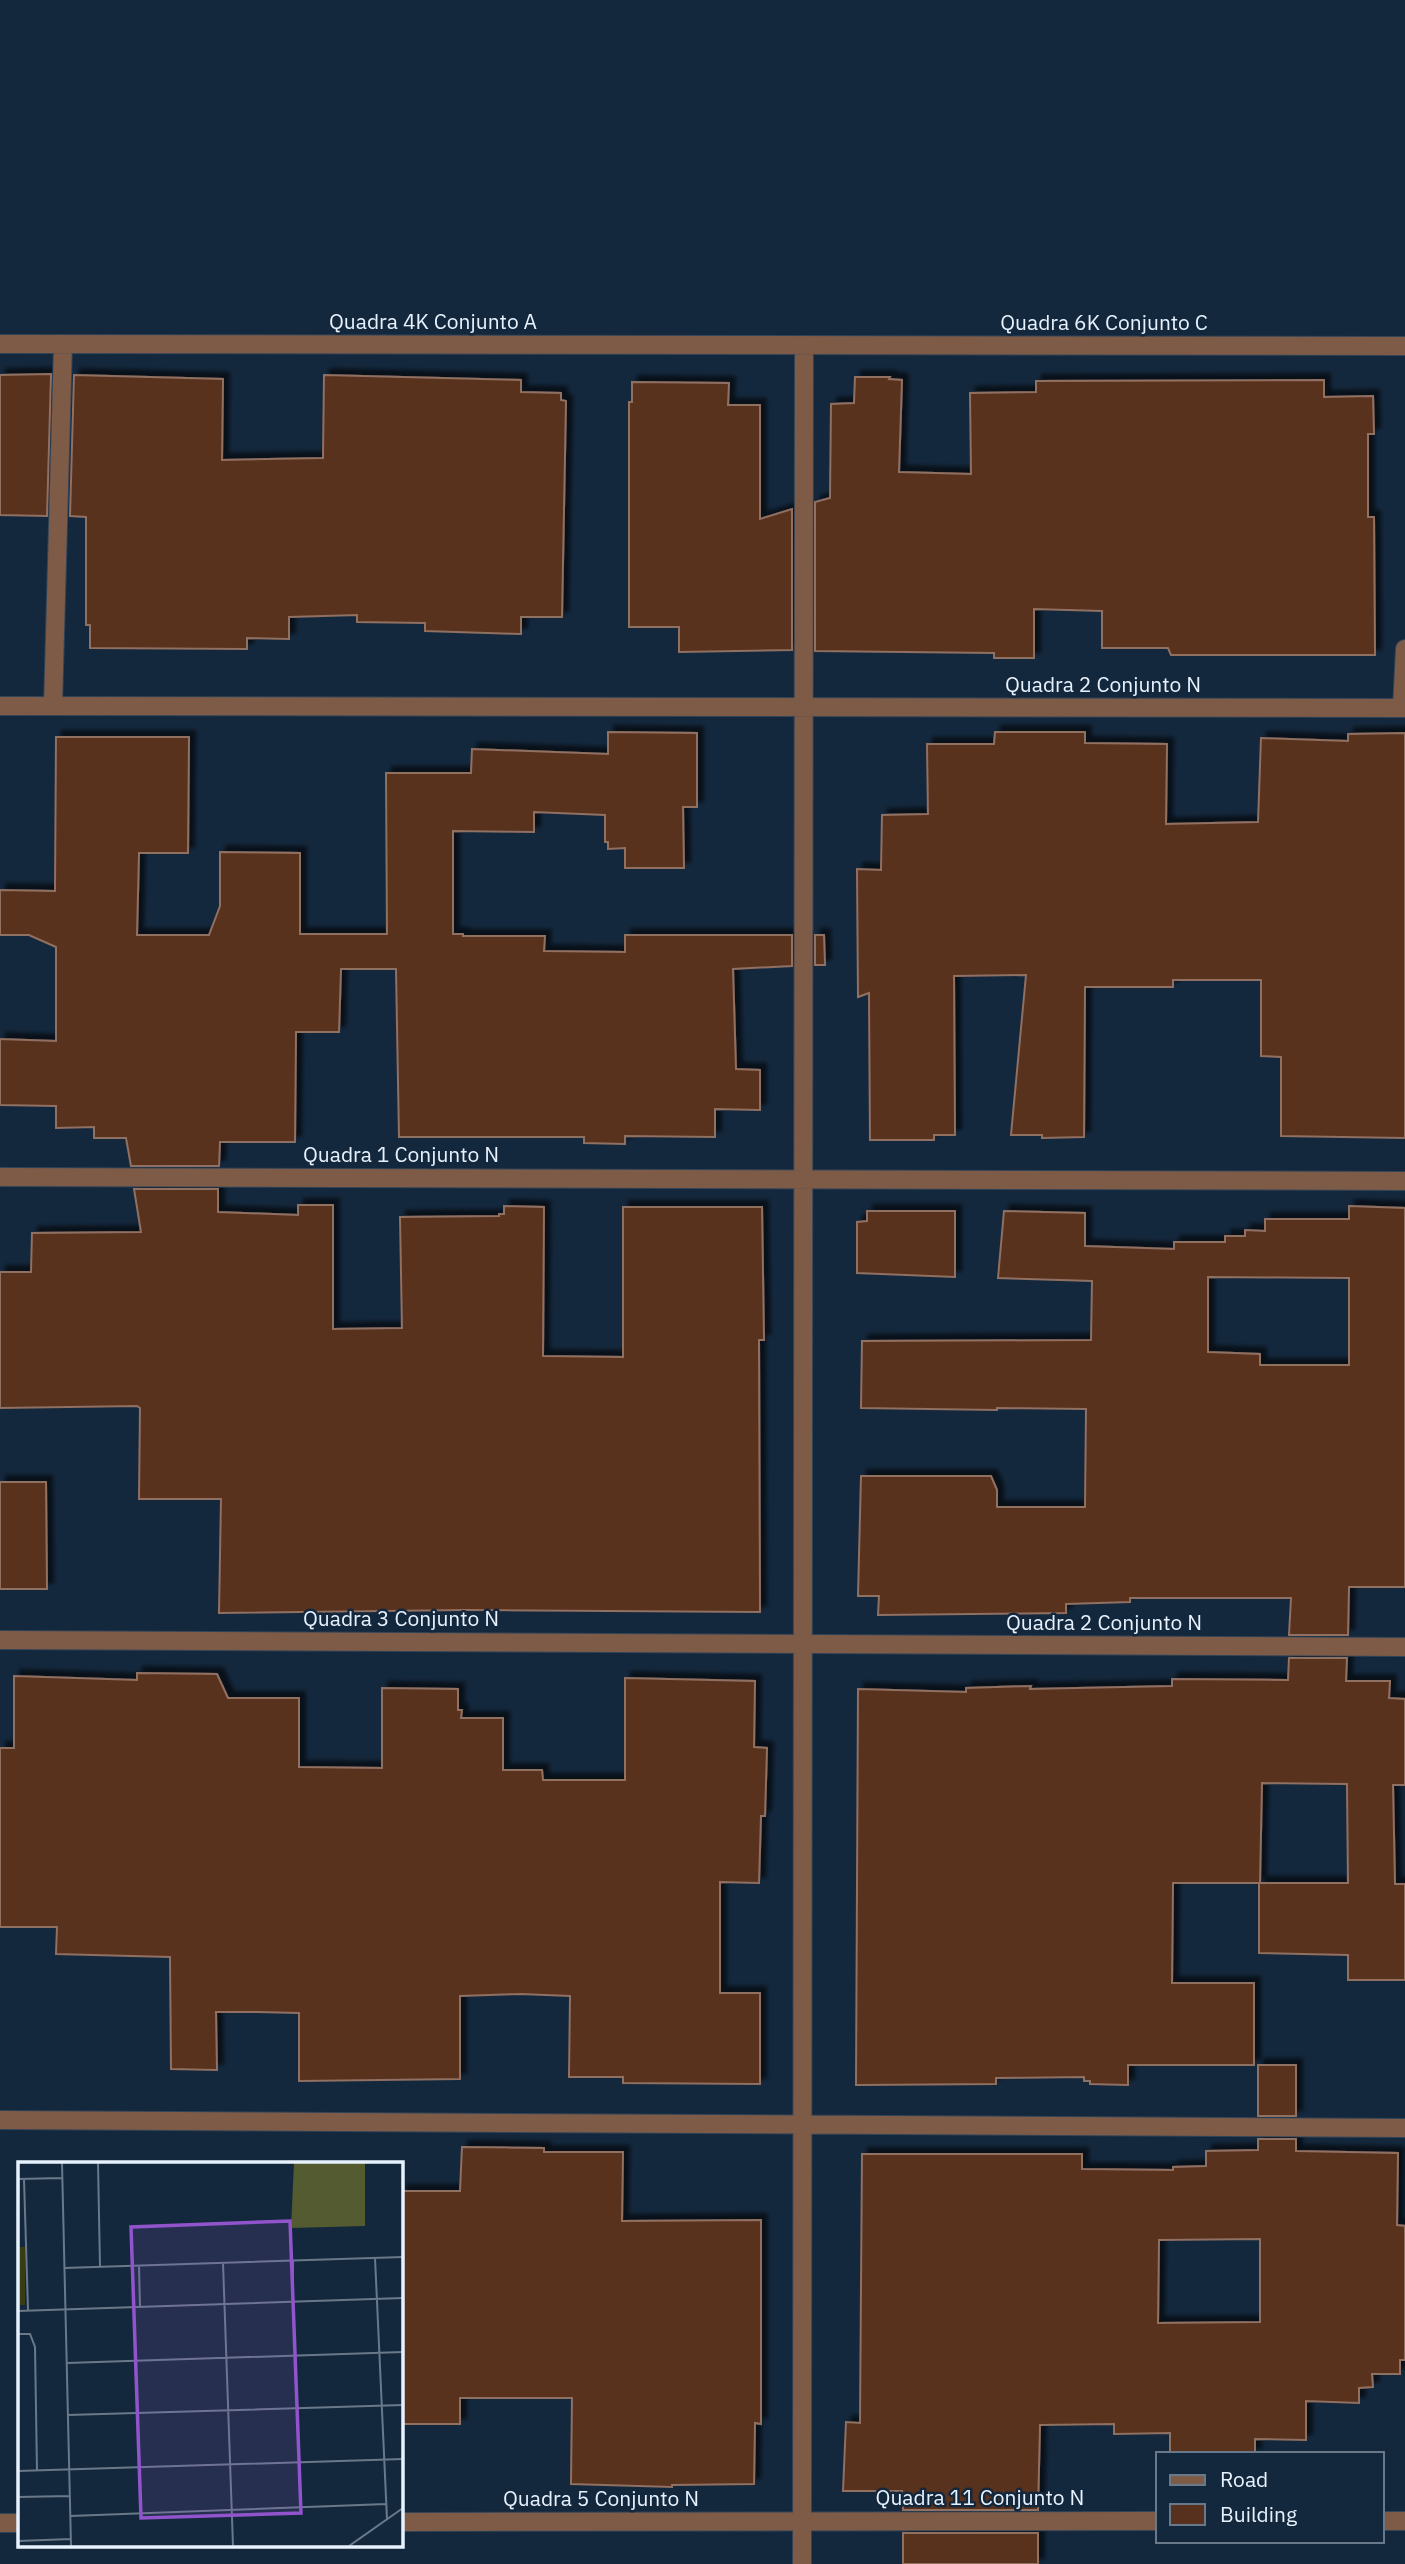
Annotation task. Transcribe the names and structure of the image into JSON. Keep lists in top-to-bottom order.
{
  "streets": {
    "street": [
      "Quadra 4K Conjunto A",
      "Quadra 6K Conjunto C",
      "Quadra 2 Conjunto N",
      "Quadra 1 Conjunto N",
      "Quadra 3 Conjunto N",
      "Quadra 11 Conjunto N",
      "Quadra 5 Conjunto N"
    ]
  },
  "crossings": [
    ["Quadra 4K Conjunto A", "Quadra 6K Conjunto C"],
    ["Quadra 2 Conjunto N", "Quadra 3 Conjunto N"],
    ["Quadra 11 Conjunto N", "Quadra 5 Conjunto N"]
  ],
  "legend": ["Road", "Building"]
}
